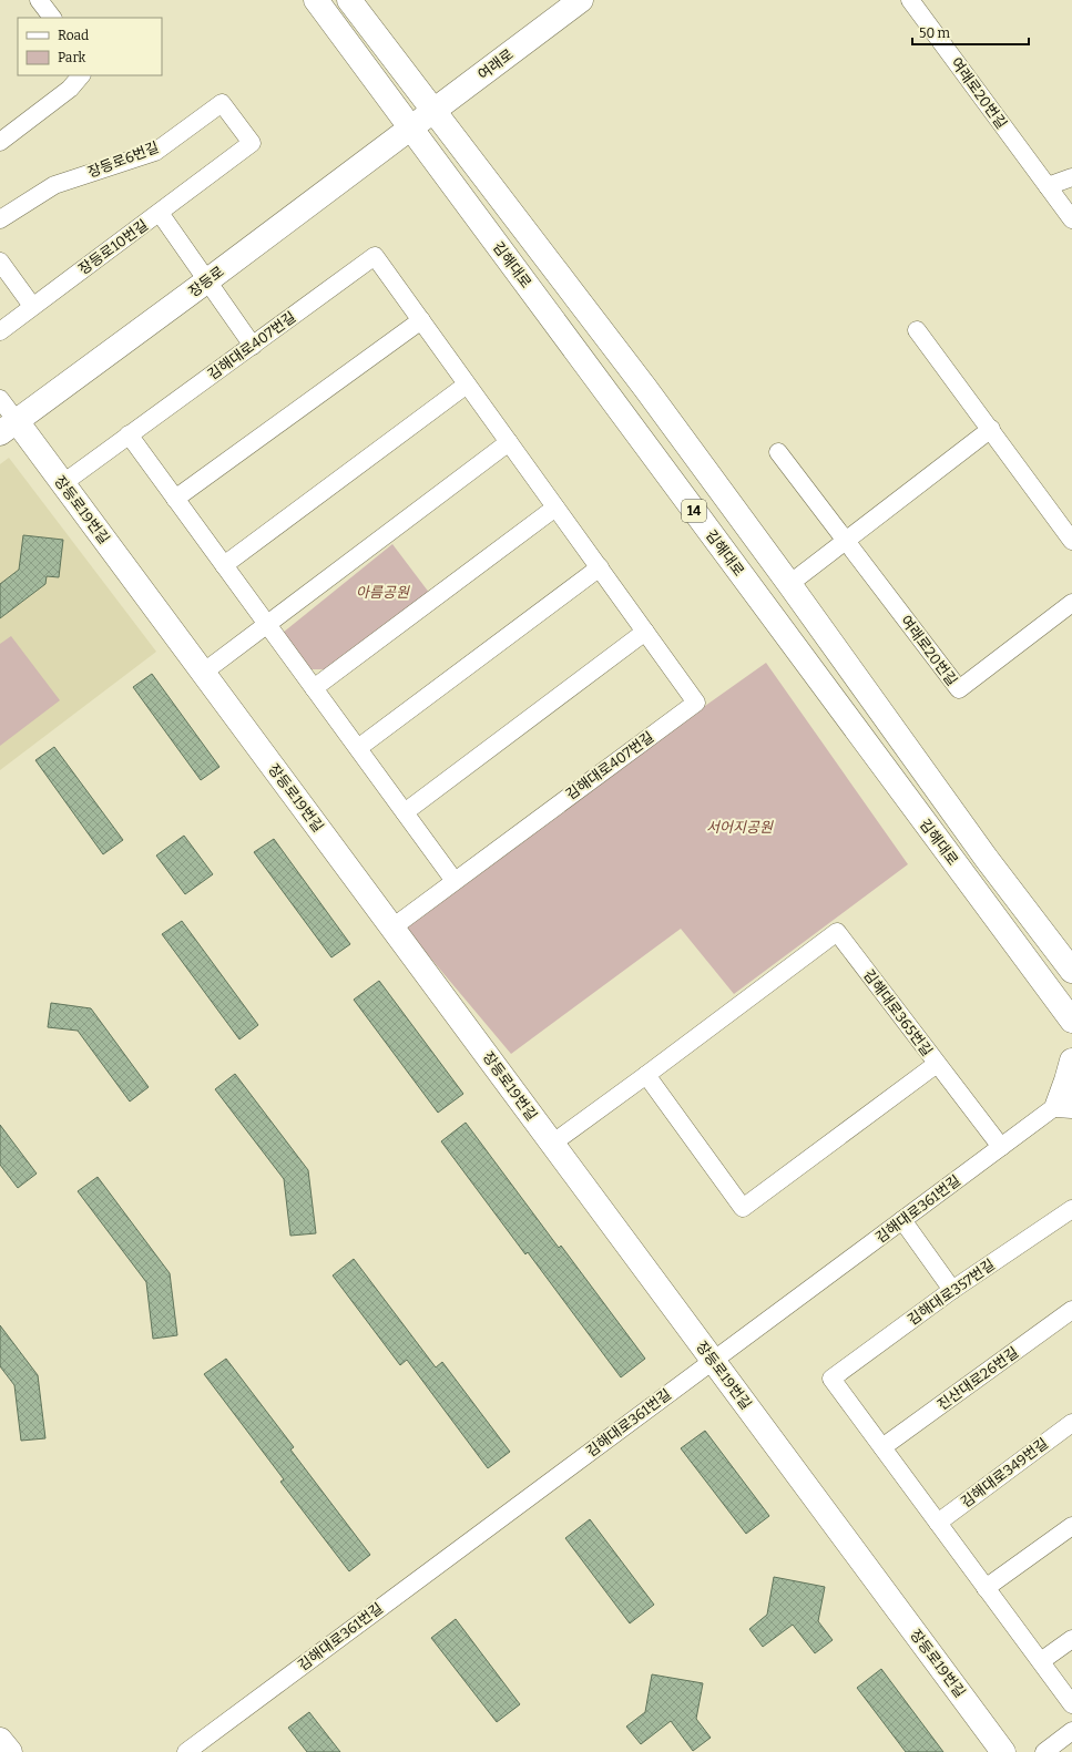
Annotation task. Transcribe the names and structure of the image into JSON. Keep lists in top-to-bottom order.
{
  "streets": {
    "main road": [
      "여래로",
      "김해대로",
      "장등로",
      "장등로19번길",
      "14"
    ],
    "street": [
      "여래로20번길",
      "장등로6번길",
      "장등로10번길",
      "김해대로407번길",
      "김해대로365번길",
      "김해대로361번길",
      "김해대로357번길",
      "진산대로26번길",
      "김해대로349번길"
    ]
  },
  "crossings": [
    ["여래로", "김해대로"],
    ["여래로", "장등로"],
    ["장등로6번길", "장등로10번길"],
    ["장등로10번길", "장등로"],
    ["장등로10번길", "김해대로407번길"],
    ["김해대로", "장등로"],
    ["장등로", "장등로19번길"],
    ["김해대로407번길", "장등로19번길"],
    ["장등로19번길", "김해대로365번길"],
    ["장등로19번길", "김해대로361번길"],
    ["김해대로357번길", "진산대로26번길"]
  ],
  "parks": ["아름공원", "서어지공원"],
  "legend": ["Road", "Park"],
  "scale_bar": "50 m"
}
